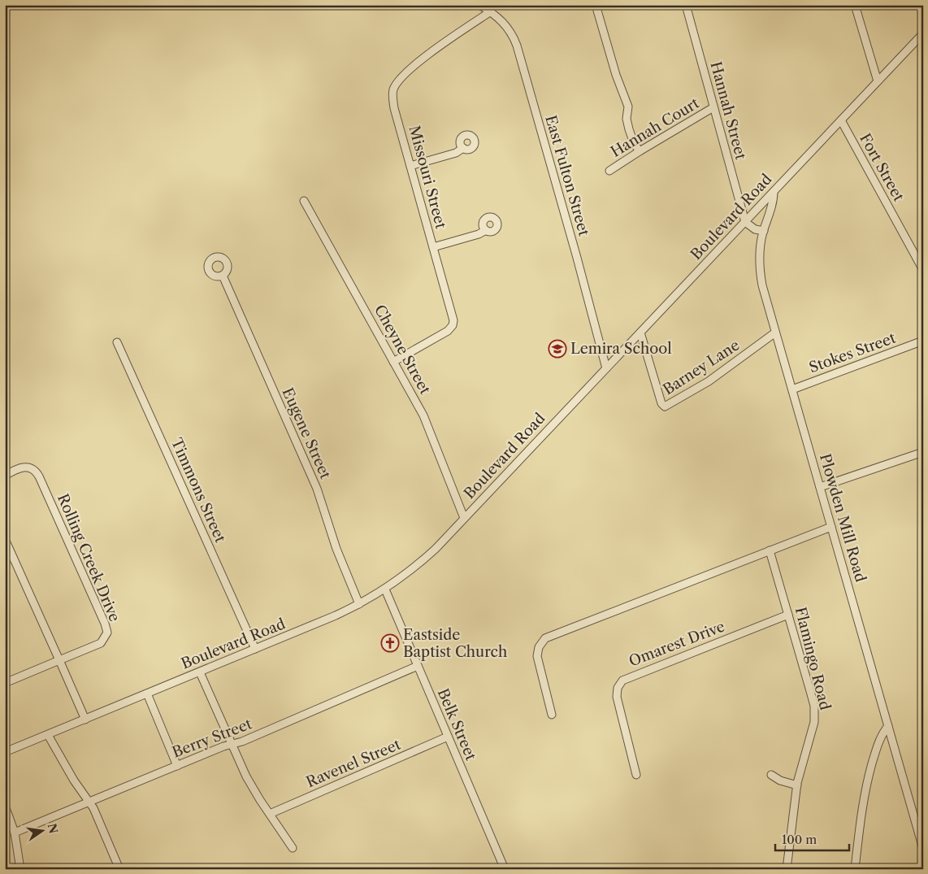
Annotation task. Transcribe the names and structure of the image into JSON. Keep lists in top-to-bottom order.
{
  "streets": {
    "street": [
      "Hannah Street",
      "Hannah Court",
      "Fort Street",
      "East Fulton Street",
      "Missouri Street",
      "Boulevard Road",
      "Cheyne Street",
      "Stokes Street",
      "Barney Lane",
      "Eugene Street",
      "Timmons Street",
      "Plowden Mill Road",
      "Rolling Creek Drive",
      "Omarest Drive",
      "Flamingo Road",
      "Belk Street",
      "Berry Street",
      "Ravenel Street"
    ]
  },
  "crossings": [
    ["Hannah Street", "Hannah Court"],
    ["Hannah Street", "Boulevard Road"],
    ["Fort Street", "Boulevard Road"],
    ["East Fulton Street", "Missouri Street"],
    ["East Fulton Street", "Boulevard Road"],
    ["Missouri Street", "Cheyne Street"],
    ["Boulevard Road", "Cheyne Street"],
    ["Boulevard Road", "Barney Lane"],
    ["Boulevard Road", "Eugene Street"],
    ["Boulevard Road", "Timmons Street"],
    ["Boulevard Road", "Plowden Mill Road"],
    ["Boulevard Road", "Belk Street"],
    ["Stokes Street", "Plowden Mill Road"],
    ["Barney Lane", "Plowden Mill Road"],
    ["Omarest Drive", "Flamingo Road"],
    ["Belk Street", "Berry Street"],
    ["Belk Street", "Ravenel Street"]
  ],
  "places": {
    "school or university": ["Lemira School"],
    "church": ["Eastside Baptist Church"]
  },
  "scale_bar": "100 m",
  "north": "right"
}
